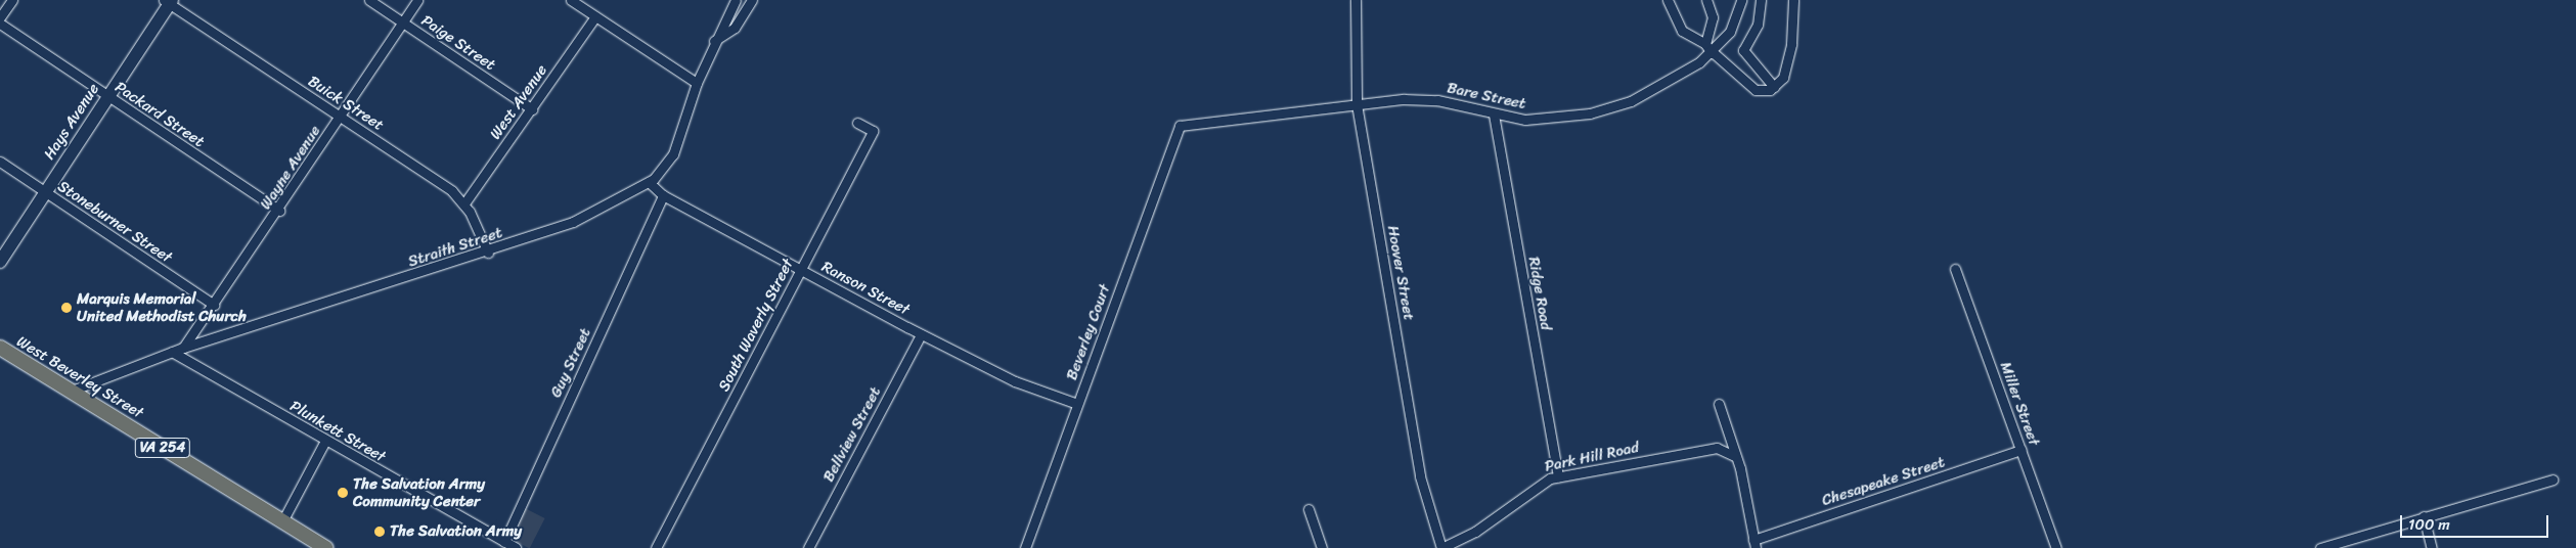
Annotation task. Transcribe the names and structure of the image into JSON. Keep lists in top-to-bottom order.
{
  "streets": {
    "main road": ["West Beverley Street", "VA 254"],
    "street": [
      "Paige Street",
      "Bare Street",
      "West Avenue",
      "Buick Street",
      "Packard Street",
      "Hays Avenue",
      "Wayne Avenue",
      "Stoneburner Street",
      "Straith Street",
      "Hoover Street",
      "Ranson Street",
      "Ridge Road",
      "South Waverly Street",
      "Beverley Court",
      "Guy Street",
      "Miller Street",
      "Plunkett Street",
      "Bellview Street",
      "Park Hill Road",
      "Chesapeake Street"
    ]
  },
  "crossings": [
    ["Paige Street", "West Avenue"],
    ["Paige Street", "Wayne Avenue"],
    ["Bare Street", "Hoover Street"],
    ["Bare Street", "Ridge Road"],
    ["Bare Street", "Beverley Court"],
    ["West Avenue", "Buick Street"],
    ["Buick Street", "Hays Avenue"],
    ["Buick Street", "Wayne Avenue"],
    ["Packard Street", "Hays Avenue"],
    ["Packard Street", "Wayne Avenue"],
    ["Hays Avenue", "Stoneburner Street"],
    ["Wayne Avenue", "Stoneburner Street"],
    ["Wayne Avenue", "Straith Street"],
    ["Straith Street", "Ranson Street"],
    ["Straith Street", "West Beverley Street"],
    ["Straith Street", "Plunkett Street"],
    ["Hoover Street", "Park Hill Road"],
    ["Ranson Street", "South Waverly Street"],
    ["Ranson Street", "Beverley Court"],
    ["Ranson Street", "Guy Street"],
    ["Ranson Street", "Bellview Street"],
    ["Ridge Road", "Park Hill Road"],
    ["Guy Street", "Plunkett Street"],
    ["Miller Street", "Chesapeake Street"]
  ],
  "places": ["Marquis Memorial United Methodist Church", "The Salvation Army Community Center", "The Salvation Army"],
  "scale_bar": "100 m"
}
